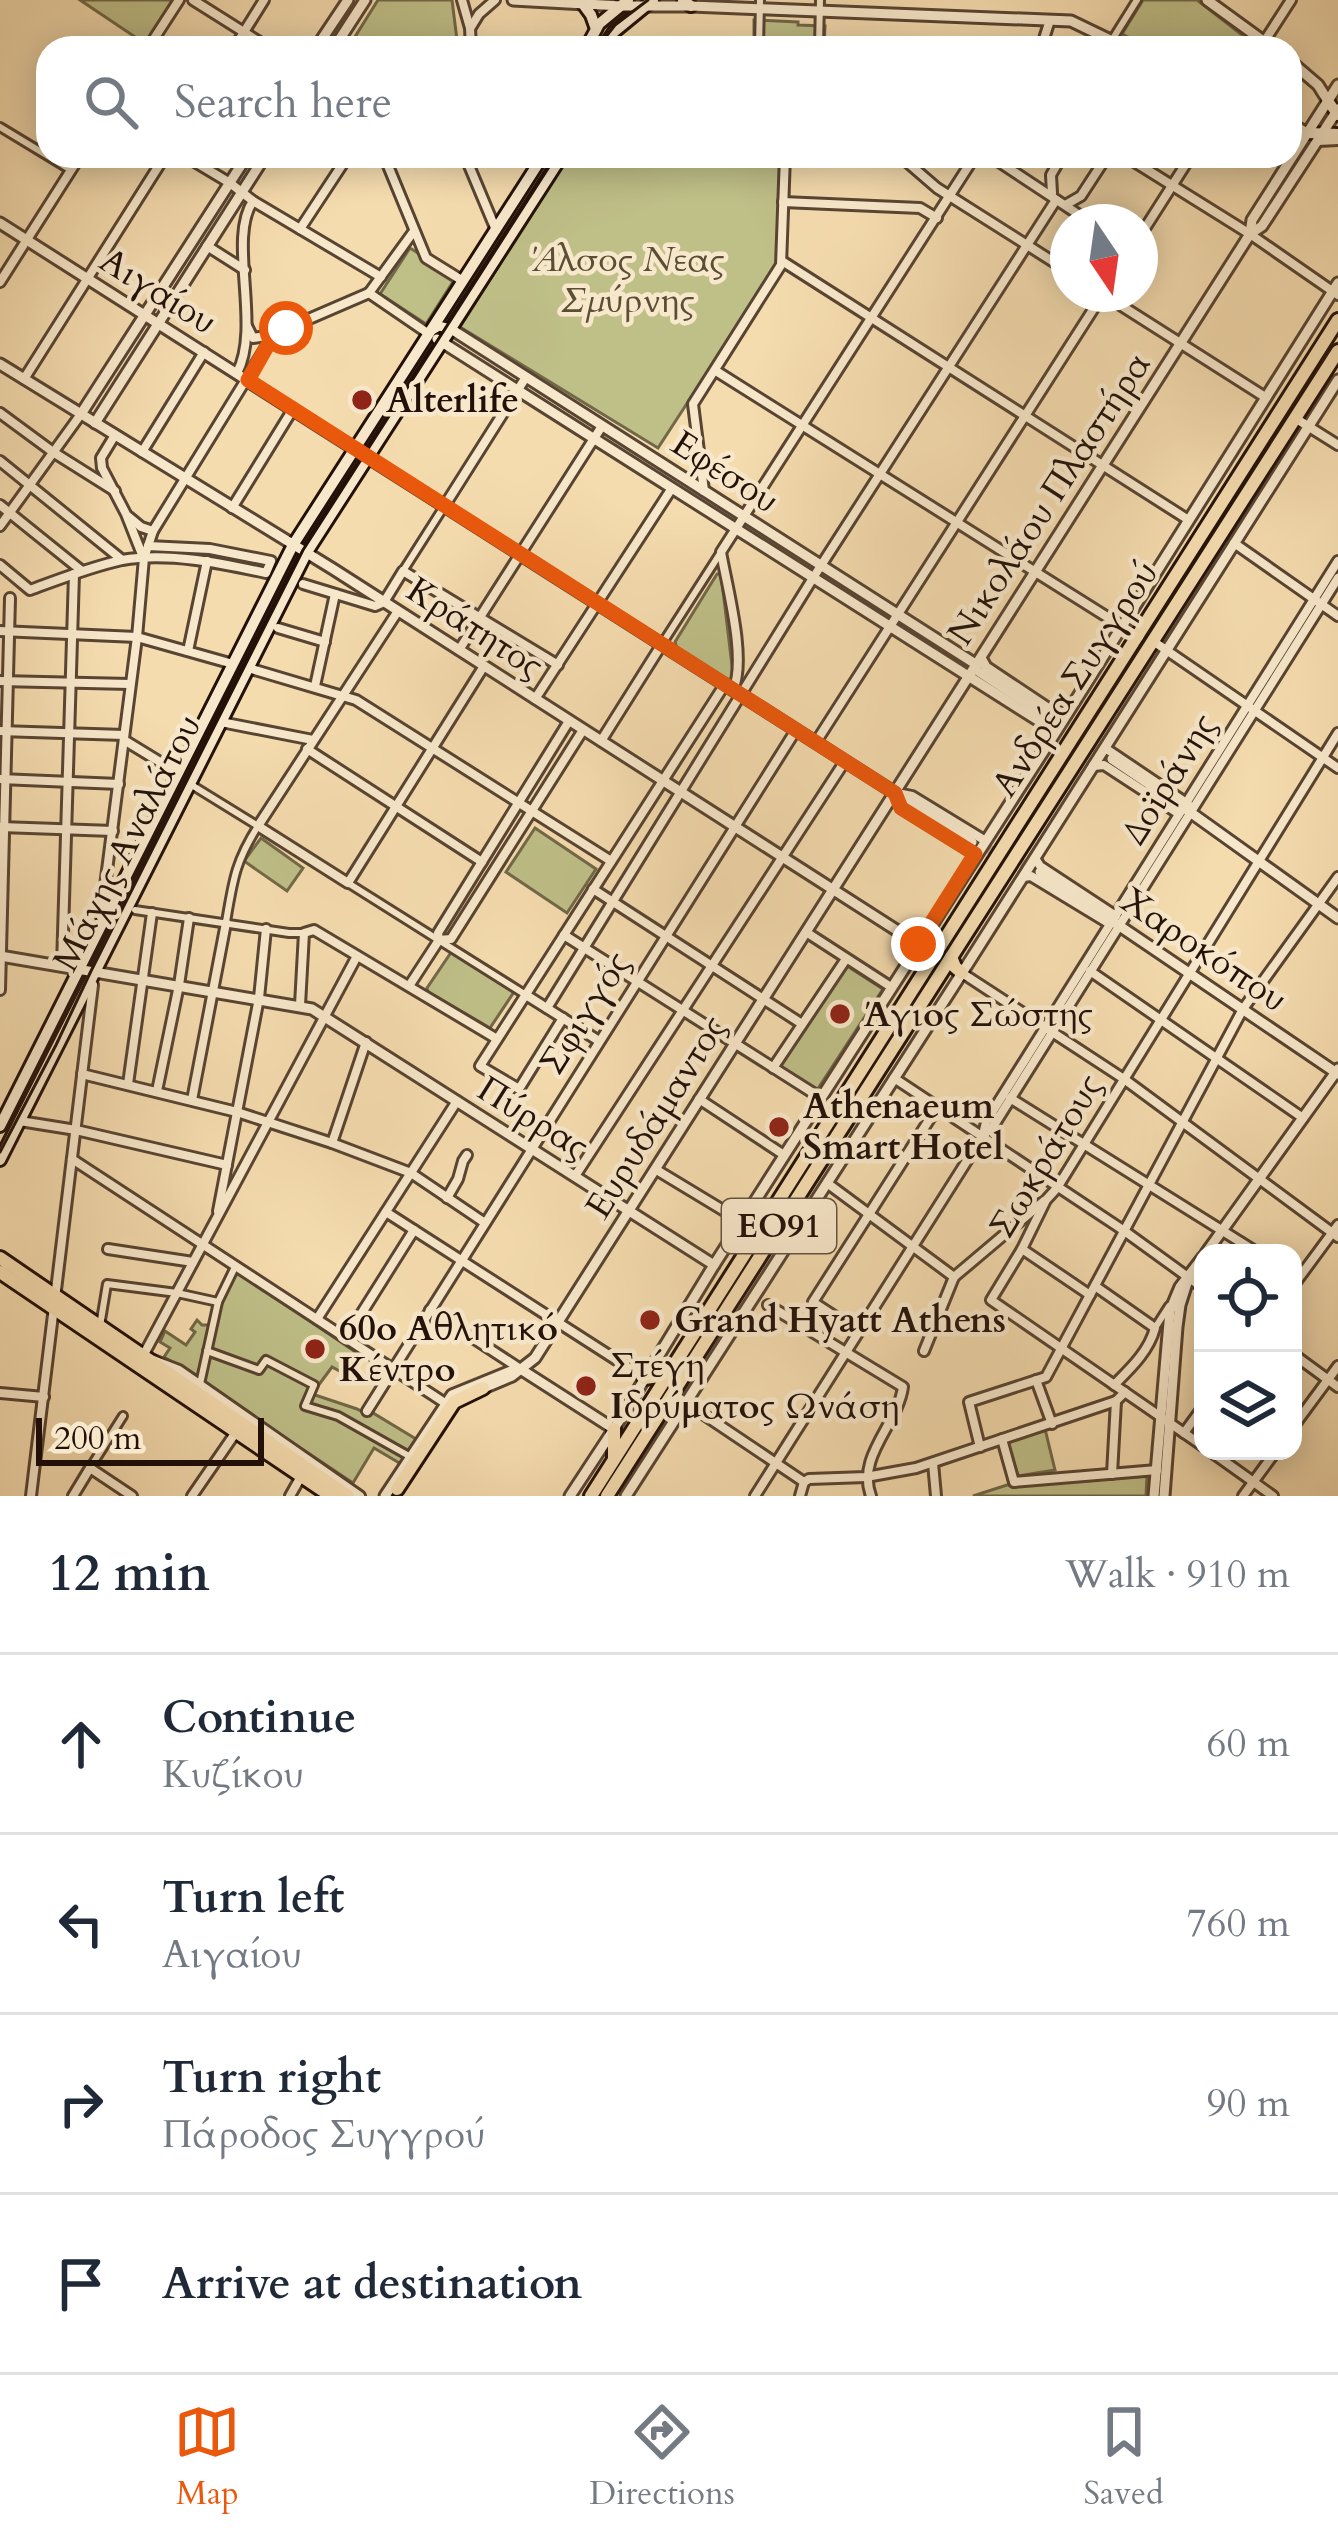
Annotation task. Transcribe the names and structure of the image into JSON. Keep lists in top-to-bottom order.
{
  "streets": {
    "main road": ["Ανδρέα Συγγρού", "Μάχης Αναλάτου", "ΕΟ91"],
    "street": [
      "Αιγαίου",
      "Εφέσου",
      "Νικολάου Πλαστήρα",
      "Κράτητος",
      "Δοϊράνης",
      "Χαροκόπου",
      "Σφιγγός",
      "Ευρυδάμαντος",
      "Πύρρας",
      "Σωκράτους"
    ]
  },
  "crossings": [
    ["Αιγαίου", "Νικολάου Πλαστήρα"],
    ["Αιγαίου", "Μάχης Αναλάτου"],
    ["Αιγαίου", "Σφιγγός"],
    ["Εφέσου", "Νικολάου Πλαστήρα"],
    ["Εφέσου", "Μάχης Αναλάτου"],
    ["Νικολάου Πλαστήρα", "Κράτητος"],
    ["Νικολάου Πλαστήρα", "Ευρυδάμαντος"],
    ["Κράτητος", "Μάχης Αναλάτου"],
    ["Κράτητος", "Σφιγγός"],
    ["Κράτητος", "Ευρυδάμαντος"],
    ["Δοϊράνης", "Χαροκόπου"],
    ["Μάχης Αναλάτου", "Πύρρας"],
    ["Χαροκόπου", "Σωκράτους"],
    ["Σφιγγός", "Πύρρας"],
    ["Ευρυδάμαντος", "Πύρρας"]
  ],
  "parks": ["Άλσος Νεας Σμύρνης"],
  "places": [
    "Alterlife",
    "Άγιος Σώστης",
    "Athenaeum Smart Hotel",
    "Grand Hyatt Athens",
    "60ο Αθλητικό Κέντρο",
    "Στέγη Iδρύματος Ωνάση"
  ],
  "scale_bar": "200 m",
  "north": "bottom",
  "page": {
    "search": "Search here",
    "scale": "200 m",
    "heading": ["12 min", "Walk · 910 m"],
    "list": [
      ["Continue", "Κυζίκου", "60 m"],
      ["Turn left", "Αιγαίου", "760 m"],
      ["Turn right", "Πάροδος Συγγρού", "90 m"],
      "Arrive at destination"
    ],
    "nav": ["Map", "Directions", "Saved"]
  }
}
